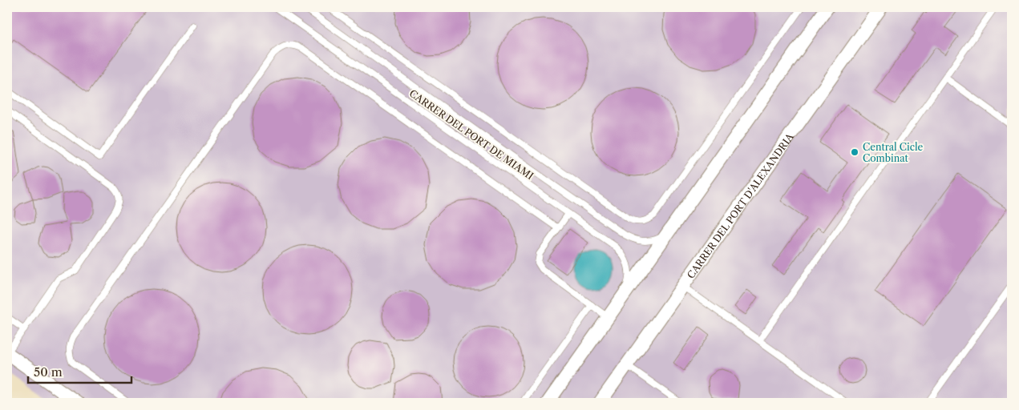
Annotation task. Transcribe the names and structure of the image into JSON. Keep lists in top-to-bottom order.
{
  "streets": {
    "street": ["CARRER DEL PORT D'ALEXANDRIA"],
    "lane": ["CARRER DEL PORT DE MIAMI"]
  },
  "places": ["Central Cicle Combinat"],
  "scale_bar": "50 m"
}
